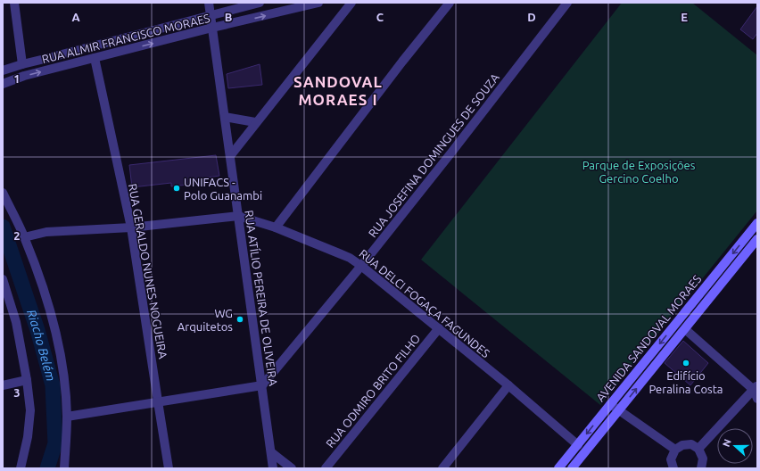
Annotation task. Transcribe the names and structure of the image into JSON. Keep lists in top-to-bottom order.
{
  "streets": {
    "main road": ["AVENIDA SANDOVAL MORAES"],
    "street": [
      "RUA ALMIR FRANCISCO MORAES",
      "RUA JOSEFINA DOMINGUES DE SOUZA",
      "RUA GERALDO NUNES NOGUEIRA",
      "RUA ATÍLIO PEREIRA DE OLIVEIRA",
      "RUA DELCI FOGAÇA FAGUNDES",
      "RUA ODMIRO BRITO FILHO"
    ]
  },
  "crossings": [
    ["RUA ALMIR FRANCISCO MORAES", "RUA GERALDO NUNES NOGUEIRA"],
    ["RUA ALMIR FRANCISCO MORAES", "RUA ATÍLIO PEREIRA DE OLIVEIRA"],
    ["RUA JOSEFINA DOMINGUES DE SOUZA", "RUA ATÍLIO PEREIRA DE OLIVEIRA"],
    ["RUA JOSEFINA DOMINGUES DE SOUZA", "RUA DELCI FOGAÇA FAGUNDES"],
    ["RUA GERALDO NUNES NOGUEIRA", "RUA DELCI FOGAÇA FAGUNDES"],
    ["RUA ATÍLIO PEREIRA DE OLIVEIRA", "RUA DELCI FOGAÇA FAGUNDES"],
    ["RUA DELCI FOGAÇA FAGUNDES", "AVENIDA SANDOVAL MORAES"],
    ["RUA DELCI FOGAÇA FAGUNDES", "RUA ODMIRO BRITO FILHO"]
  ],
  "districts": ["SANDOVAL MORAES I"],
  "water": ["Riacho Belém"],
  "parks": ["Parque de Exposições Gercino Coelho"],
  "places": ["UNIFACS - Polo Guanambi", "WG Arquitetos", "Edifício Peralina Costa"],
  "north": "left",
  "grid": {
    "columns": [
      "A",
      "B",
      "C",
      "D",
      "E"
    ],
    "rows": ["1", "2", "3"]
  }
}
